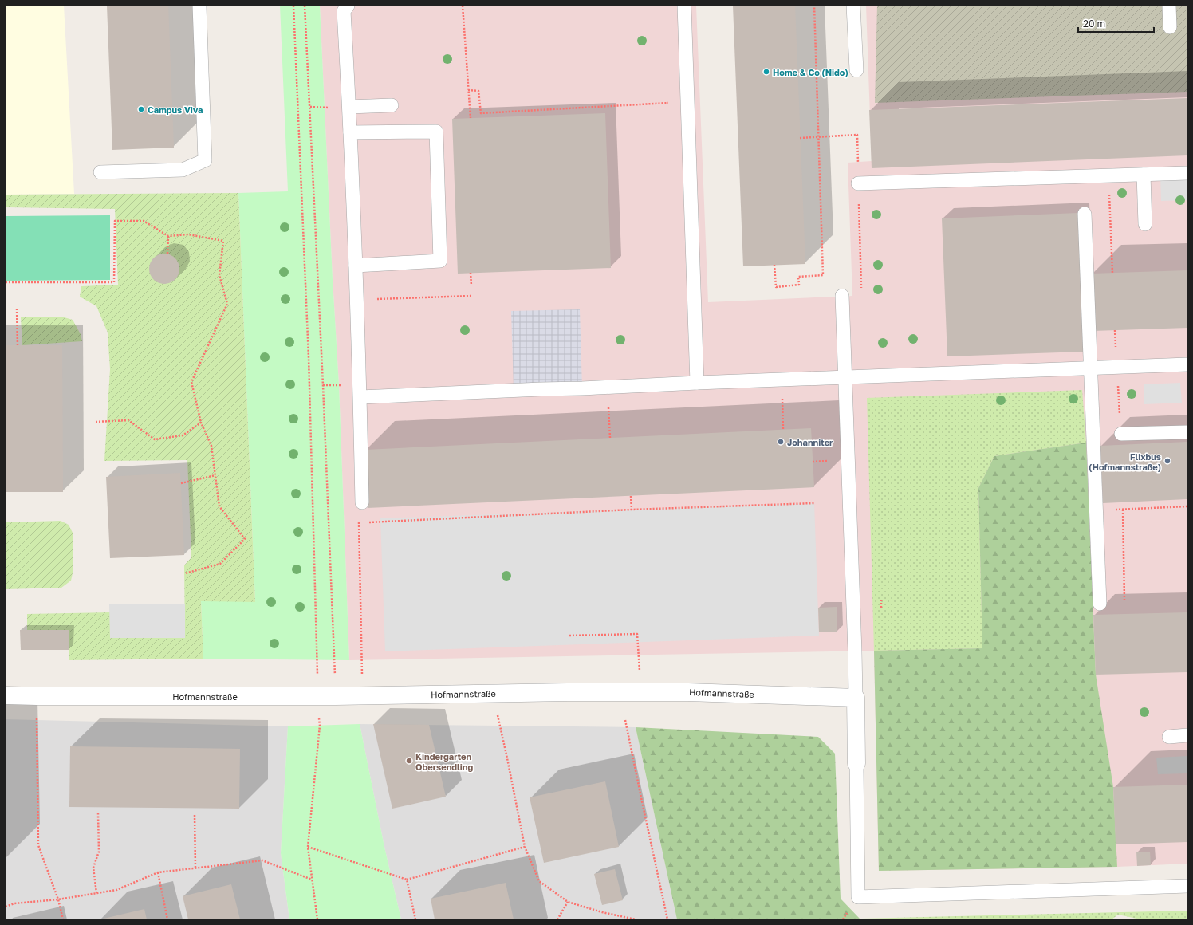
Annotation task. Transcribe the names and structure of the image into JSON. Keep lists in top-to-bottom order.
{
  "streets": {
    "street": ["Hofmannstraße"]
  },
  "places": [
    "Home & Co (Nido)",
    "Campus Viva",
    "Johanniter",
    "Flixbus (Hofmannstraße)",
    "Kindergarten Obersendling"
  ],
  "scale_bar": "20 m"
}
